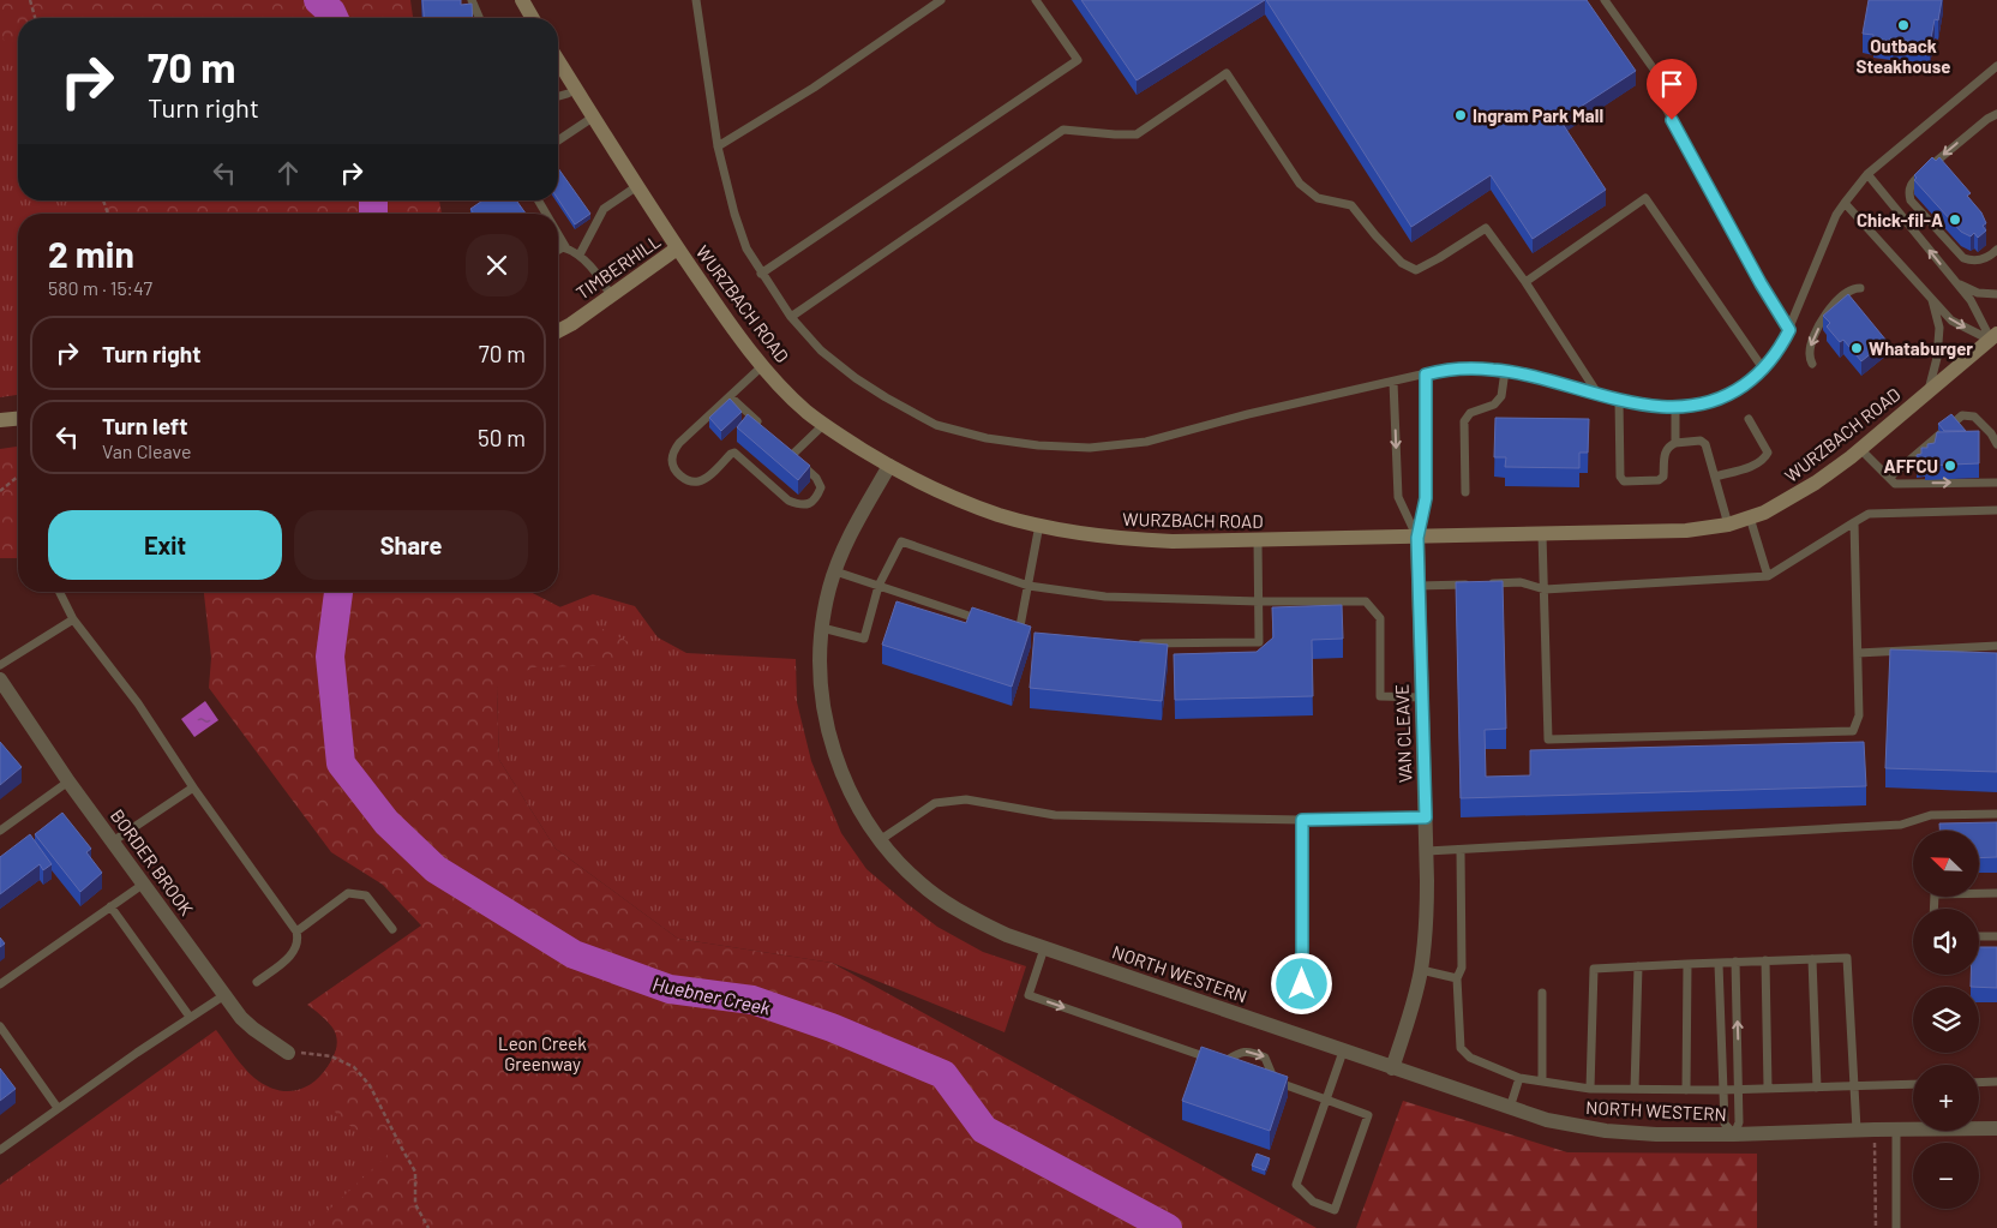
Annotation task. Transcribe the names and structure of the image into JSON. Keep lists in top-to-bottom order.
{
  "streets": {
    "main road": ["TIMBERHILL", "WURZBACH ROAD"],
    "street": ["VAN CLEAVE", "BORDER BROOK", "NORTH WESTERN"]
  },
  "crossings": [
    ["TIMBERHILL", "WURZBACH ROAD"],
    ["WURZBACH ROAD", "VAN CLEAVE"],
    ["WURZBACH ROAD", "NORTH WESTERN"],
    ["VAN CLEAVE", "NORTH WESTERN"]
  ],
  "water": ["Huebner Creek"],
  "parks": ["Leon Creek Greenway"],
  "places": [
    "Outback Steakhouse",
    "Ingram Park Mall",
    "Chick-fil-A",
    "Whataburger",
    "AFFCU"
  ],
  "north": "top left",
  "page": {
    "turn": ["70 m", "Turn right"],
    "heading": ["2 min", "580 m · 15:47"],
    "list": [
      {
        "name": "Turn right",
        "value": "70 m"
      },
      {
        "name": "Turn left",
        "note": "Van Cleave",
        "value": "50 m"
      }
    ],
    "buttons": ["Exit", "Share"],
    "map_buttons": ["+", "−"]
  }
}
